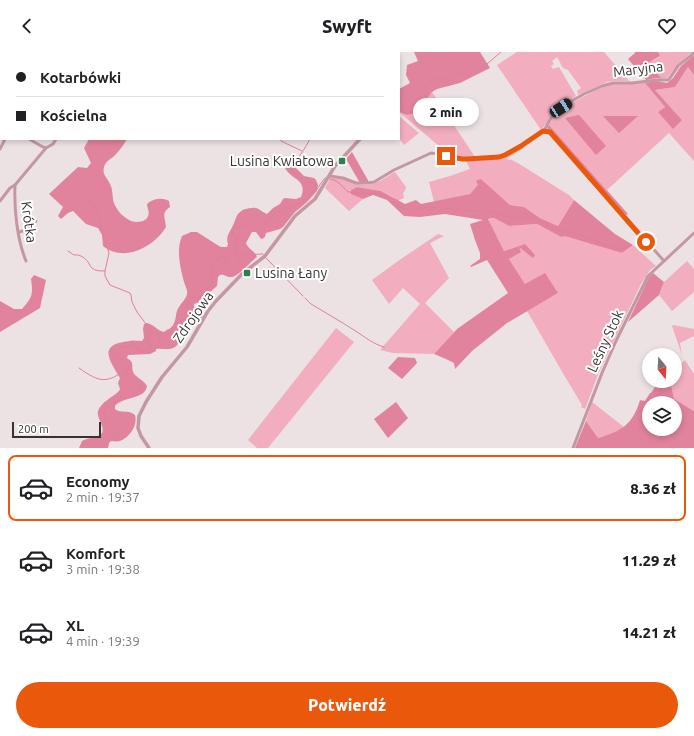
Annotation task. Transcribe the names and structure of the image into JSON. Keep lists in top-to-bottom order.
{
  "streets": {
    "street": [
      "Maryjna",
      "Krótka",
      "Zdrojowa",
      "Leśny Stok"
    ]
  },
  "places": {
    "transit": ["Lusina Kwiatowa", "Lusina Łany"]
  },
  "scale_bar": "200 m",
  "north": "bottom",
  "page": {
    "header": "Swyft",
    "banner": ["Kotarbówki", "Kościelna"],
    "bubble": "2 min",
    "scale": "200 m",
    "list": [
      {
        "name": "Economy",
        "note": "2 min · 19:37",
        "value": "8.36 zł"
      },
      {
        "name": "Komfort",
        "note": "3 min · 19:38",
        "value": "11.29 zł"
      },
      {
        "name": "XL",
        "note": "4 min · 19:39",
        "value": "14.21 zł"
      }
    ],
    "buttons": "Potwierdź"
  }
}
